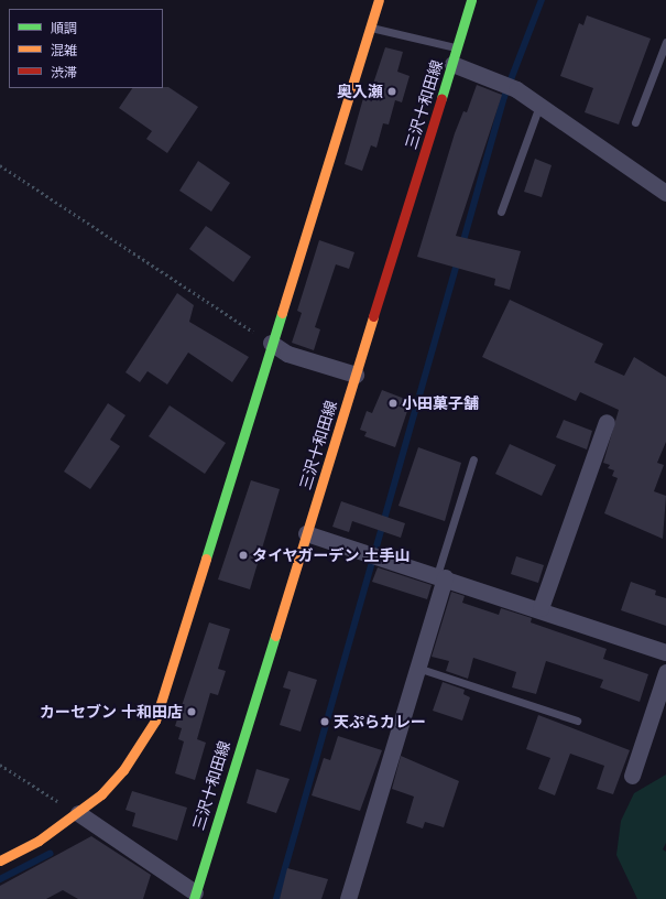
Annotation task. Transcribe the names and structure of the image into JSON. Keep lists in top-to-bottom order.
{
  "streets": {
    "street": ["三沢十和田線"]
  },
  "places": [
    "奥入瀬",
    "小田菓子舗",
    "タイヤガーデン 土手山",
    "カーセブン 十和田店",
    "天ぷらカレー"
  ],
  "legend": ["順調", "混雑", "渋滞"]
}
